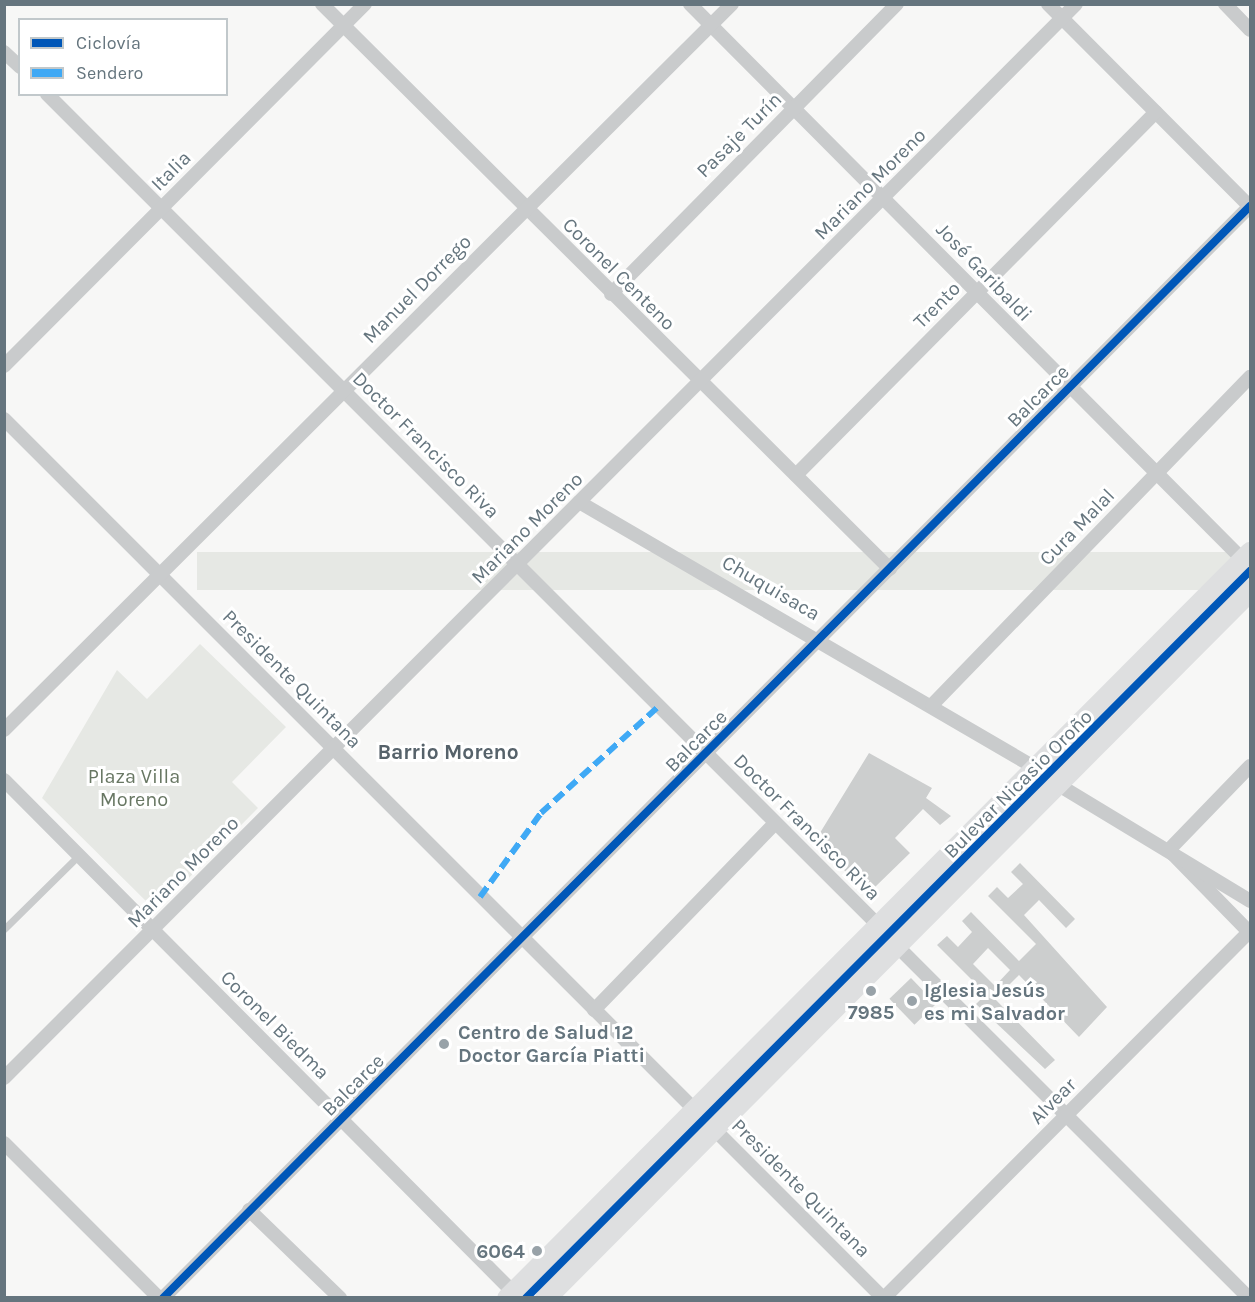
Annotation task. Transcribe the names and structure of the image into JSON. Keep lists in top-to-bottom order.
{
  "streets": {
    "main road": ["Bulevar Nicasio Oroño"],
    "street": [
      "Pasaje Turín",
      "Italia",
      "Mariano Moreno",
      "José Garibaldi",
      "Coronel Centeno",
      "Manuel Dorrego",
      "Trento",
      "Balcarce",
      "Doctor Francisco Riva",
      "Cura Malal",
      "Chuquisaca",
      "Presidente Quintana",
      "Coronel Biedma",
      "Alvear"
    ]
  },
  "crossings": [
    ["Pasaje Turín", "José Garibaldi"],
    ["Pasaje Turín", "Coronel Centeno"],
    ["Italia", "Coronel Centeno"],
    ["Italia", "Doctor Francisco Riva"],
    ["Mariano Moreno", "José Garibaldi"],
    ["Mariano Moreno", "Coronel Centeno"],
    ["Mariano Moreno", "Doctor Francisco Riva"],
    ["Mariano Moreno", "Chuquisaca"],
    ["Mariano Moreno", "Presidente Quintana"],
    ["Mariano Moreno", "Coronel Biedma"],
    ["José Garibaldi", "Manuel Dorrego"],
    ["José Garibaldi", "Trento"],
    ["José Garibaldi", "Balcarce"],
    ["José Garibaldi", "Cura Malal"],
    ["José Garibaldi", "Bulevar Nicasio Oroño"],
    ["Coronel Centeno", "Manuel Dorrego"],
    ["Coronel Centeno", "Trento"],
    ["Coronel Centeno", "Balcarce"],
    ["Manuel Dorrego", "Doctor Francisco Riva"],
    ["Manuel Dorrego", "Presidente Quintana"],
    ["Balcarce", "Doctor Francisco Riva"],
    ["Balcarce", "Chuquisaca"],
    ["Balcarce", "Presidente Quintana"],
    ["Balcarce", "Coronel Biedma"],
    ["Doctor Francisco Riva", "Bulevar Nicasio Oroño"],
    ["Cura Malal", "Chuquisaca"],
    ["Chuquisaca", "Bulevar Nicasio Oroño"],
    ["Presidente Quintana", "Bulevar Nicasio Oroño"],
    ["Presidente Quintana", "Alvear"],
    ["Bulevar Nicasio Oroño", "Coronel Biedma"]
  ],
  "districts": ["Barrio Moreno"],
  "parks": ["Plaza Villa Moreno"],
  "places": [
    "7985",
    "Iglesia Jesús es mi Salvador",
    "Centro de Salud 12 Doctor García Piatti",
    "6064"
  ],
  "legend": ["Ciclovía", "Sendero"]
}
